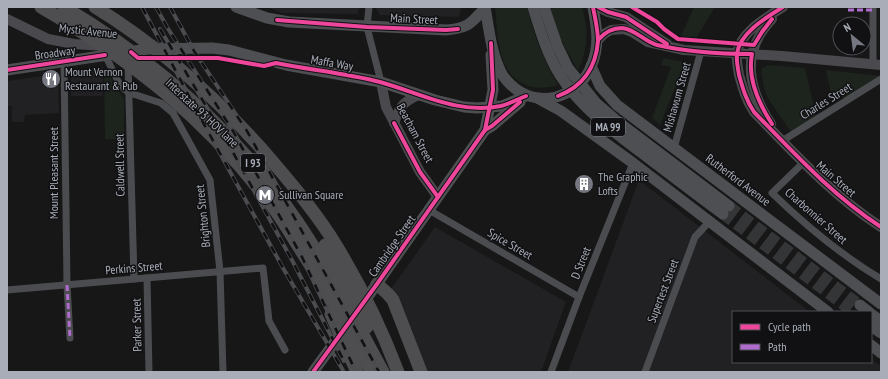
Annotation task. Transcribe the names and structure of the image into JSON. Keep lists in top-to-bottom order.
{
  "streets": {
    "highway": ["Interstate 93 HOV lane", "I 93"],
    "main road": [
      "Main Street",
      "Mystic Avenue",
      "Broadway",
      "Maffa Way",
      "MA 99",
      "Beacham Street",
      "Rutherford Avenue",
      "Cambridge Street"
    ],
    "street": [
      "Mishawum Street",
      "Charles Street",
      "Caldwell Street",
      "Mount Pleasant Street",
      "Brighton Street",
      "Charbonnier Street",
      "Spice Street",
      "D Street",
      "Perkins Street",
      "Supertest Street",
      "Parker Street"
    ]
  },
  "crossings": [
    ["Main Street", "Charles Street"],
    ["Main Street", "Beacham Street"],
    ["Main Street", "Charbonnier Street"],
    ["Mystic Avenue", "Maffa Way"],
    ["Broadway", "Maffa Way"],
    ["Broadway", "Mount Pleasant Street"],
    ["Maffa Way", "Beacham Street"],
    ["Maffa Way", "Caldwell Street"],
    ["Maffa Way", "Cambridge Street"],
    ["Mishawum Street", "Rutherford Avenue"],
    ["Beacham Street", "Cambridge Street"],
    ["Caldwell Street", "Brighton Street"],
    ["Caldwell Street", "Perkins Street"],
    ["Mount Pleasant Street", "Perkins Street"],
    ["Brighton Street", "Perkins Street"],
    ["Spice Street", "Cambridge Street"],
    ["Spice Street", "D Street"],
    ["Perkins Street", "Parker Street"]
  ],
  "places": {
    "restaurant": ["Mount Vernon Restaurant & Pub"],
    "building": ["The Graphic Lofts"],
    "metro station": ["Sullivan Square"]
  },
  "legend": ["Cycle path", "Path"],
  "north": "top left"
}
